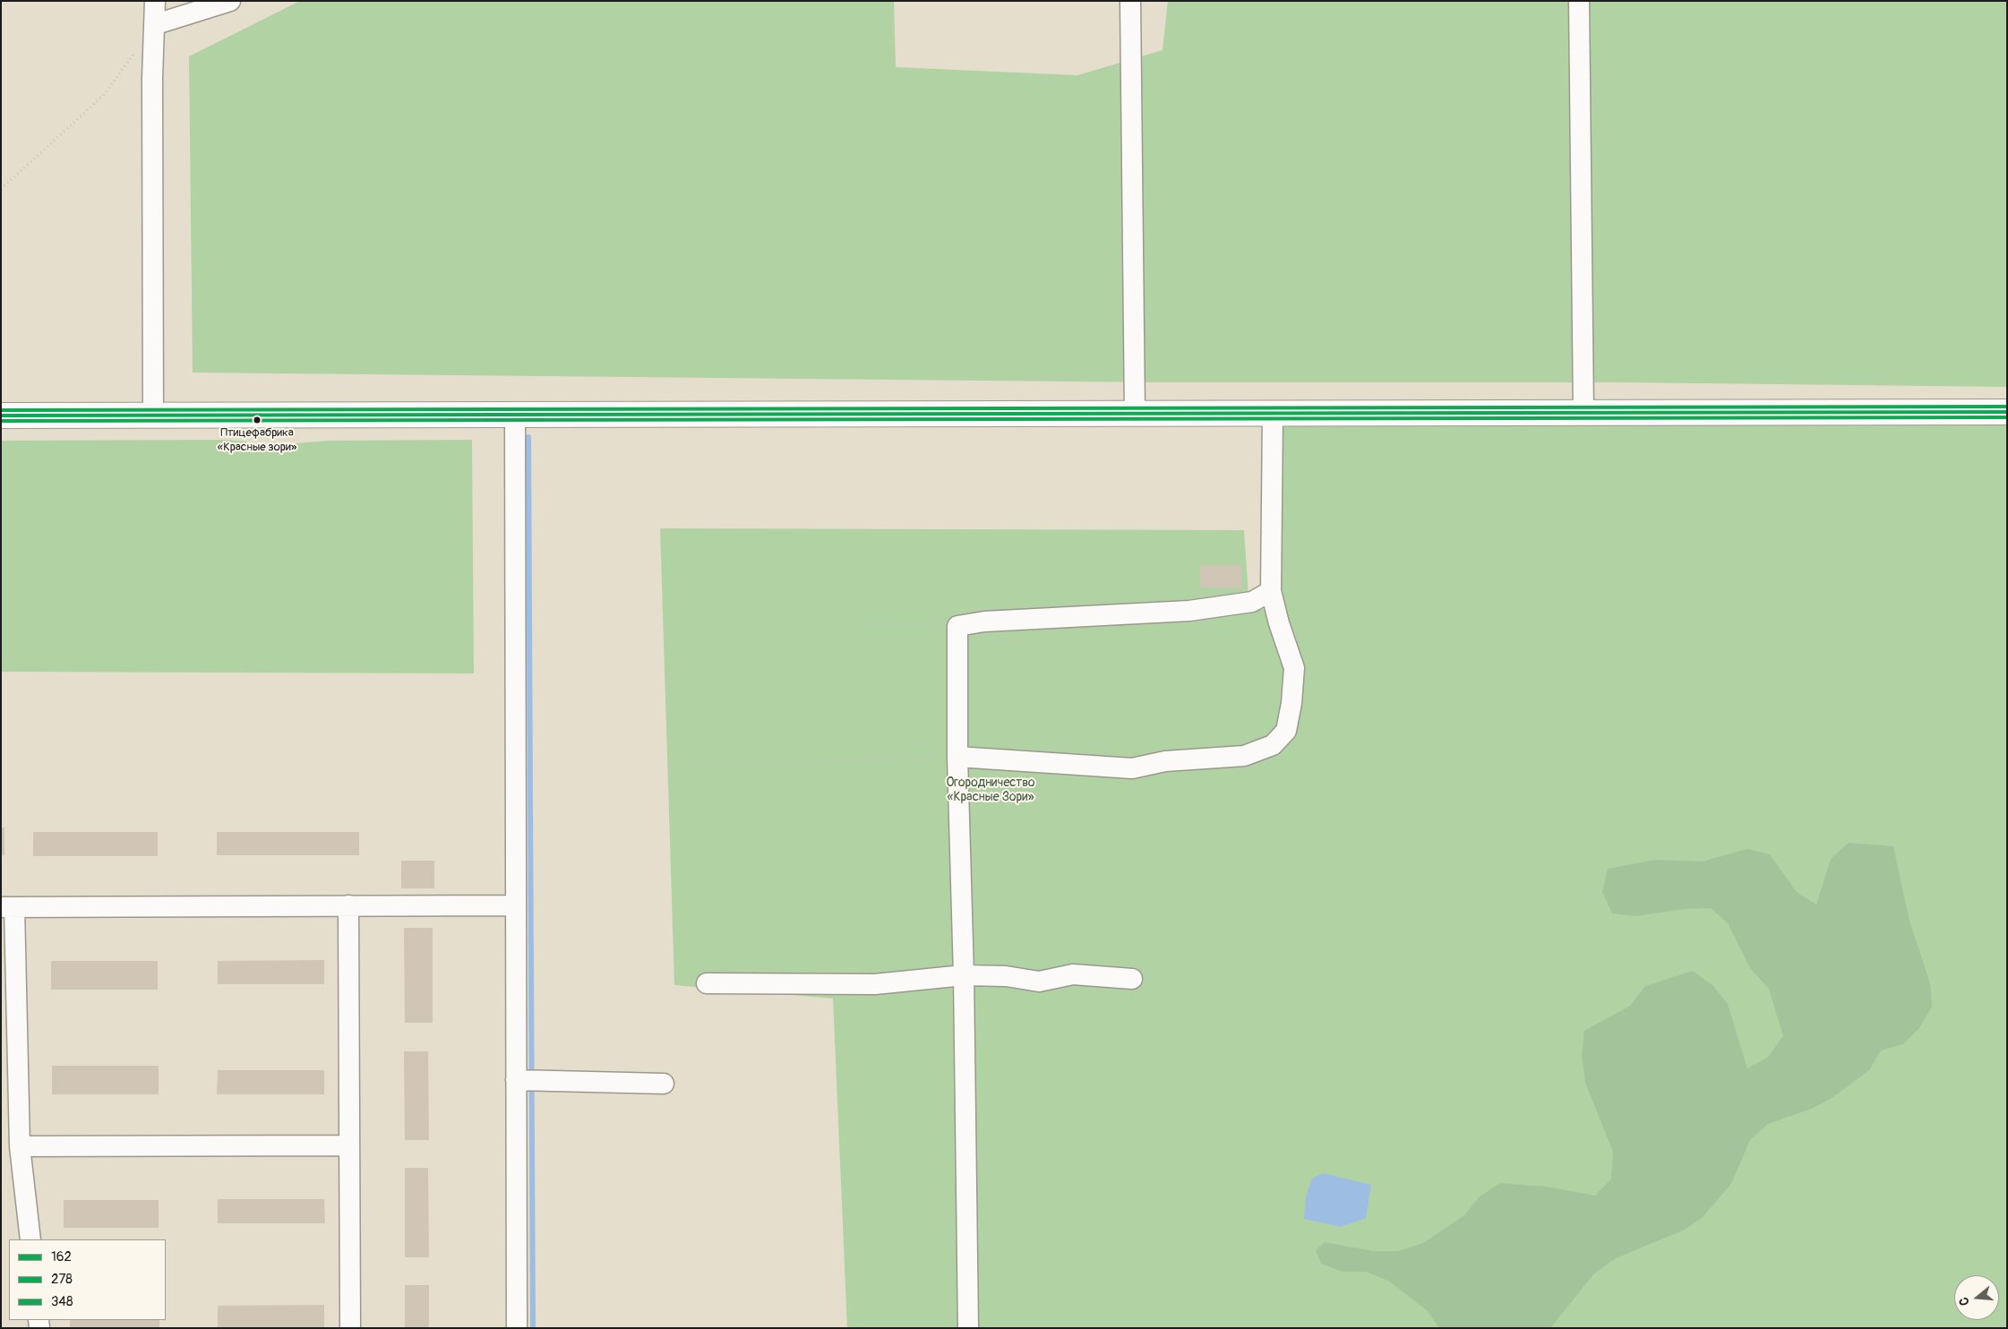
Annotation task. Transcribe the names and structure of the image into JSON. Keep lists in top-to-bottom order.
{
  "parks": ["Огородничество «Красные Зори»"],
  "places": ["Птицефабрика «Красные зори»"],
  "lines": ["transit line 348", "transit line 162", "transit line 278"],
  "legend": ["162", "278", "348"],
  "north": "left"
}
